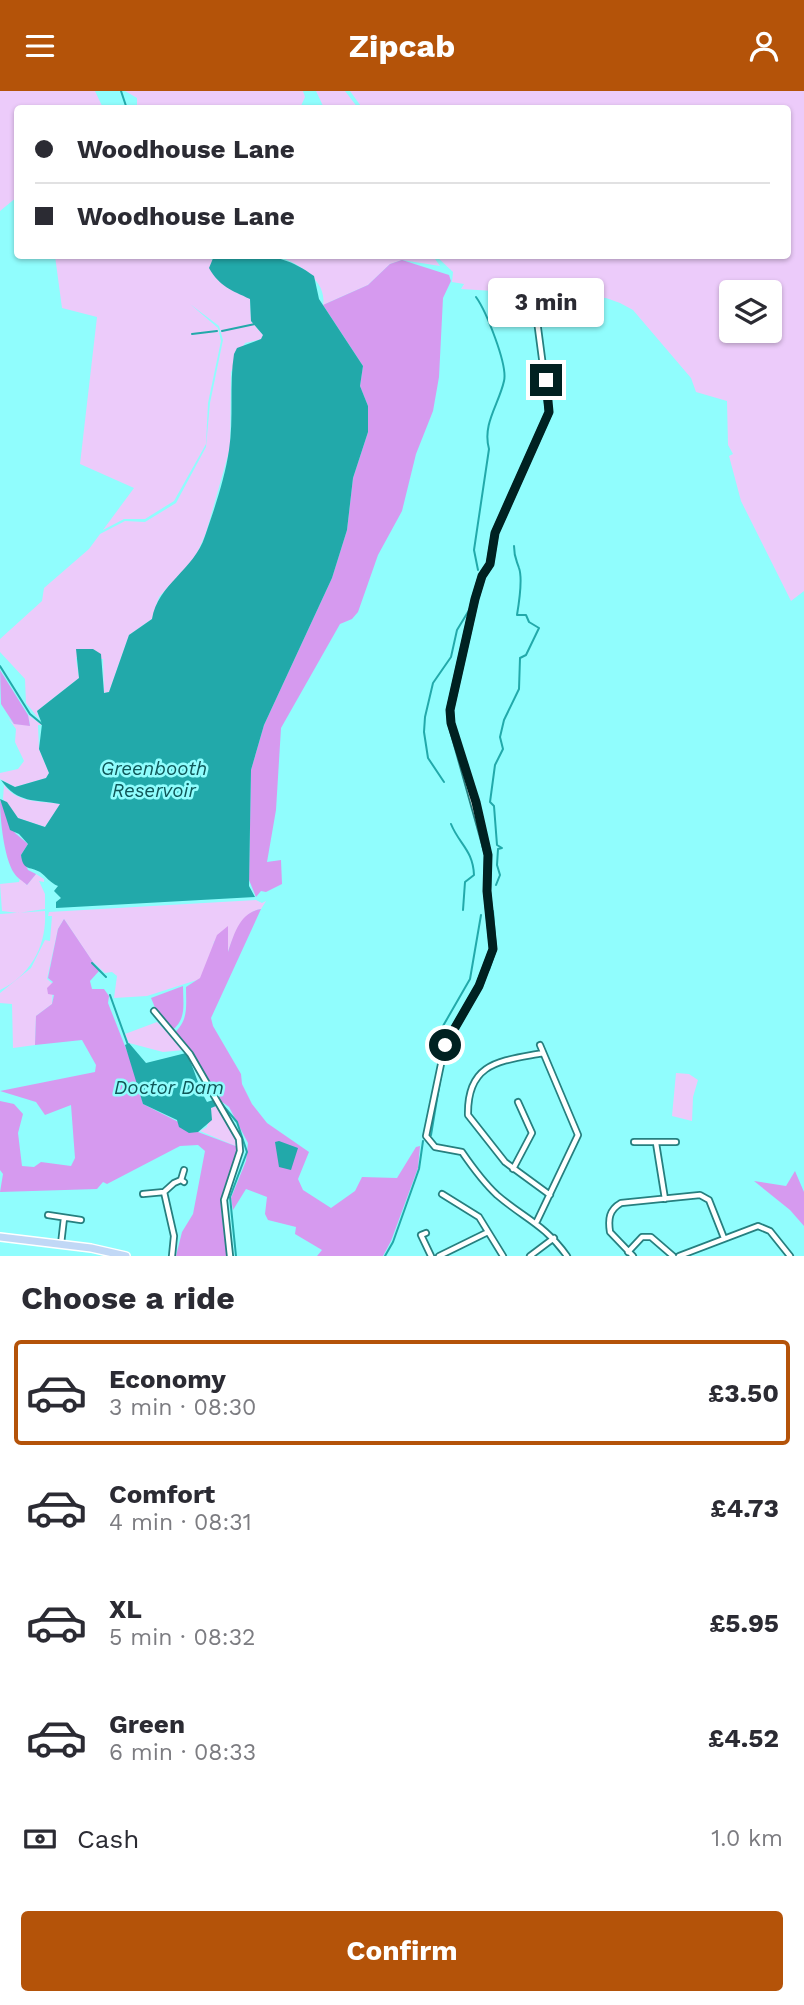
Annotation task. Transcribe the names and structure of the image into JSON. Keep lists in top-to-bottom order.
{
  "water": ["Greenbooth Reservoir", "Doctor Dam"],
  "page": {
    "header": "Zipcab",
    "banner": ["Woodhouse Lane", "Woodhouse Lane"],
    "bubble": "3 min",
    "heading": "Choose a ride",
    "list": [
      {
        "name": "Economy",
        "note": "3 min · 08:30",
        "value": "£3.50"
      },
      {
        "name": "Comfort",
        "note": "4 min · 08:31",
        "value": "£4.73"
      },
      {
        "name": "XL",
        "note": "5 min · 08:32",
        "value": "£5.95"
      },
      {
        "name": "Green",
        "note": "6 min · 08:33",
        "value": "£4.52"
      }
    ],
    "pay": ["Cash", "1.0 km"],
    "buttons": "Confirm"
  }
}
